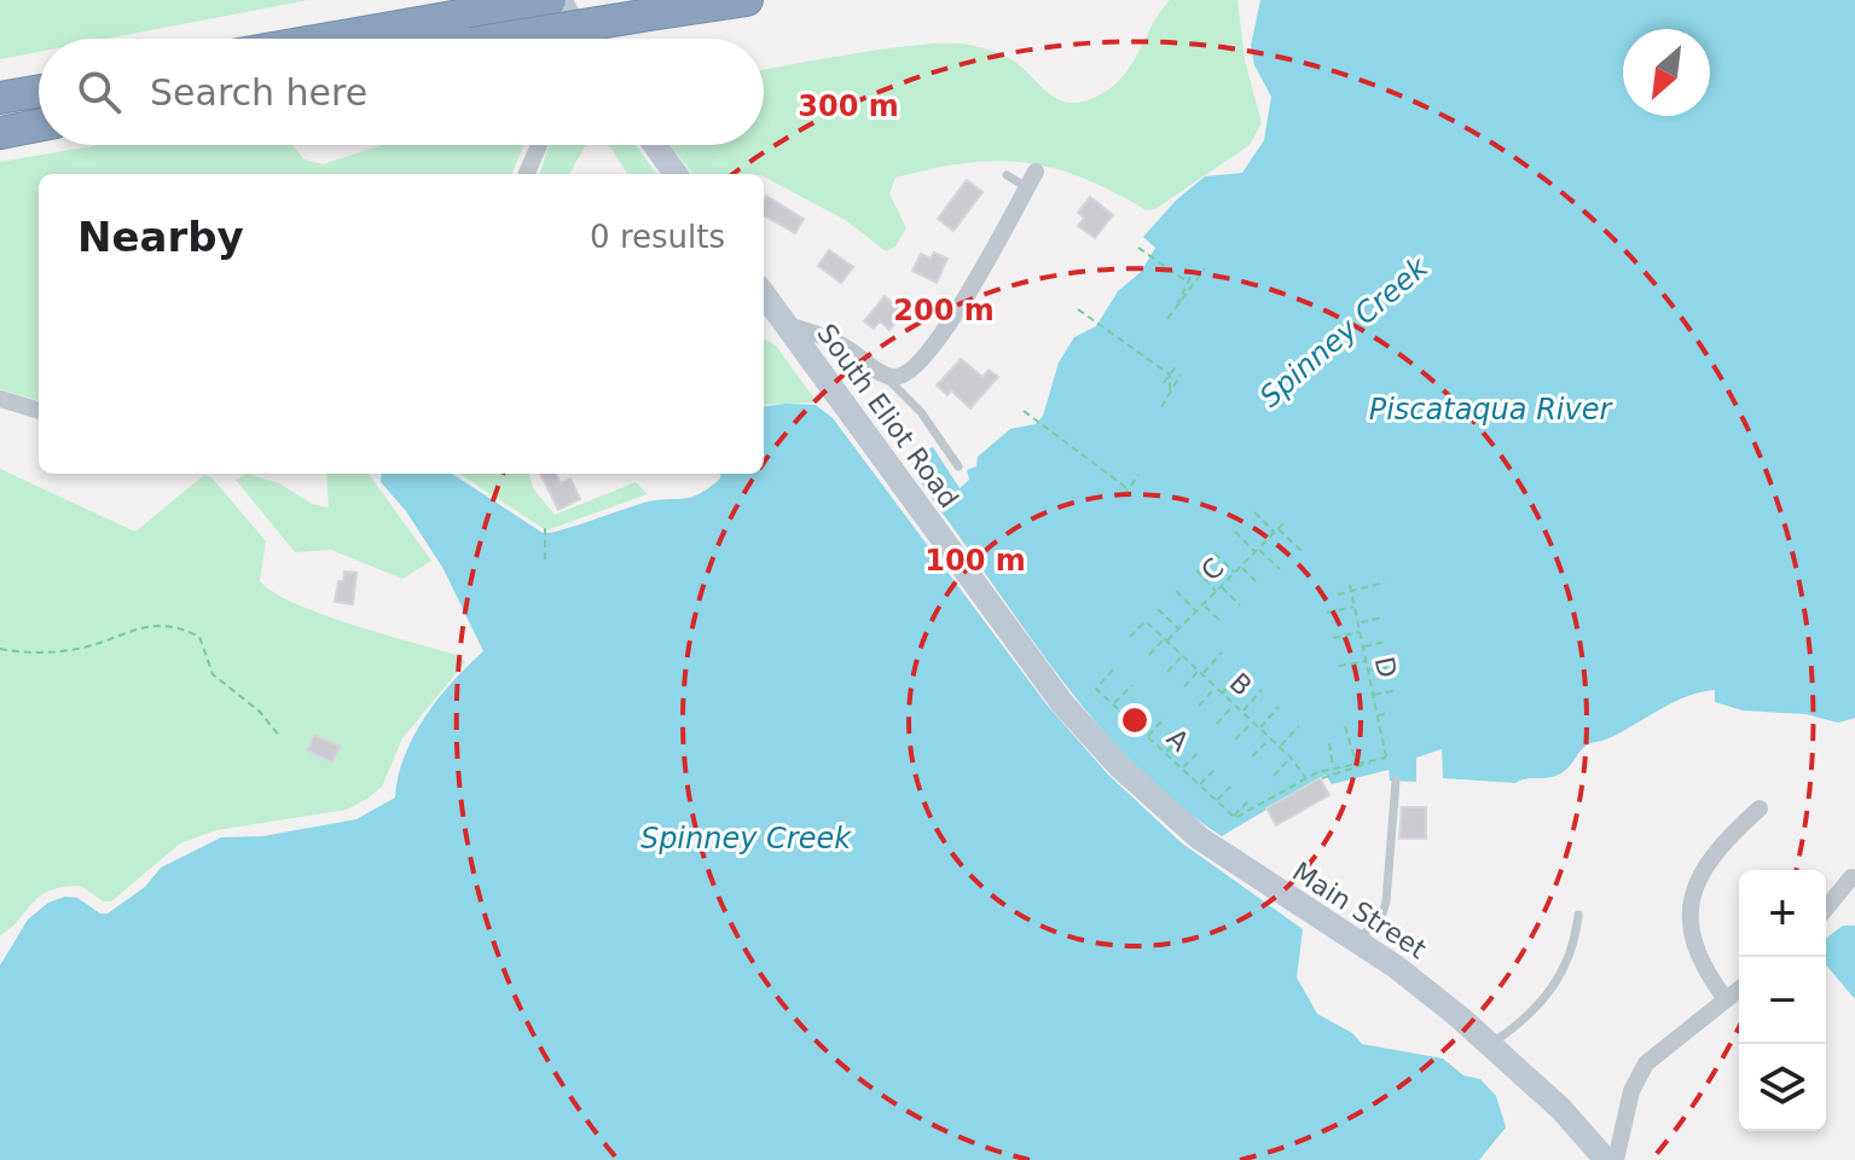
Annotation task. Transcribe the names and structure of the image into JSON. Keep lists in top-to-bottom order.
{
  "streets": {
    "main road": ["South Eliot Road", "Main Street"],
    "path": [
      "C",
      "D",
      "B",
      "A"
    ]
  },
  "crossings": [
    ["South Eliot Road", "Main Street"],
    ["C", "B"]
  ],
  "water": ["Spinney Creek", "Piscataqua River"],
  "north": "bottom left",
  "page": {
    "search": "Search here",
    "heading": ["Nearby", "0 results"],
    "map_buttons": ["+", "−"]
  },
  "rings": ["300 m", "200 m", "100 m"]
}
